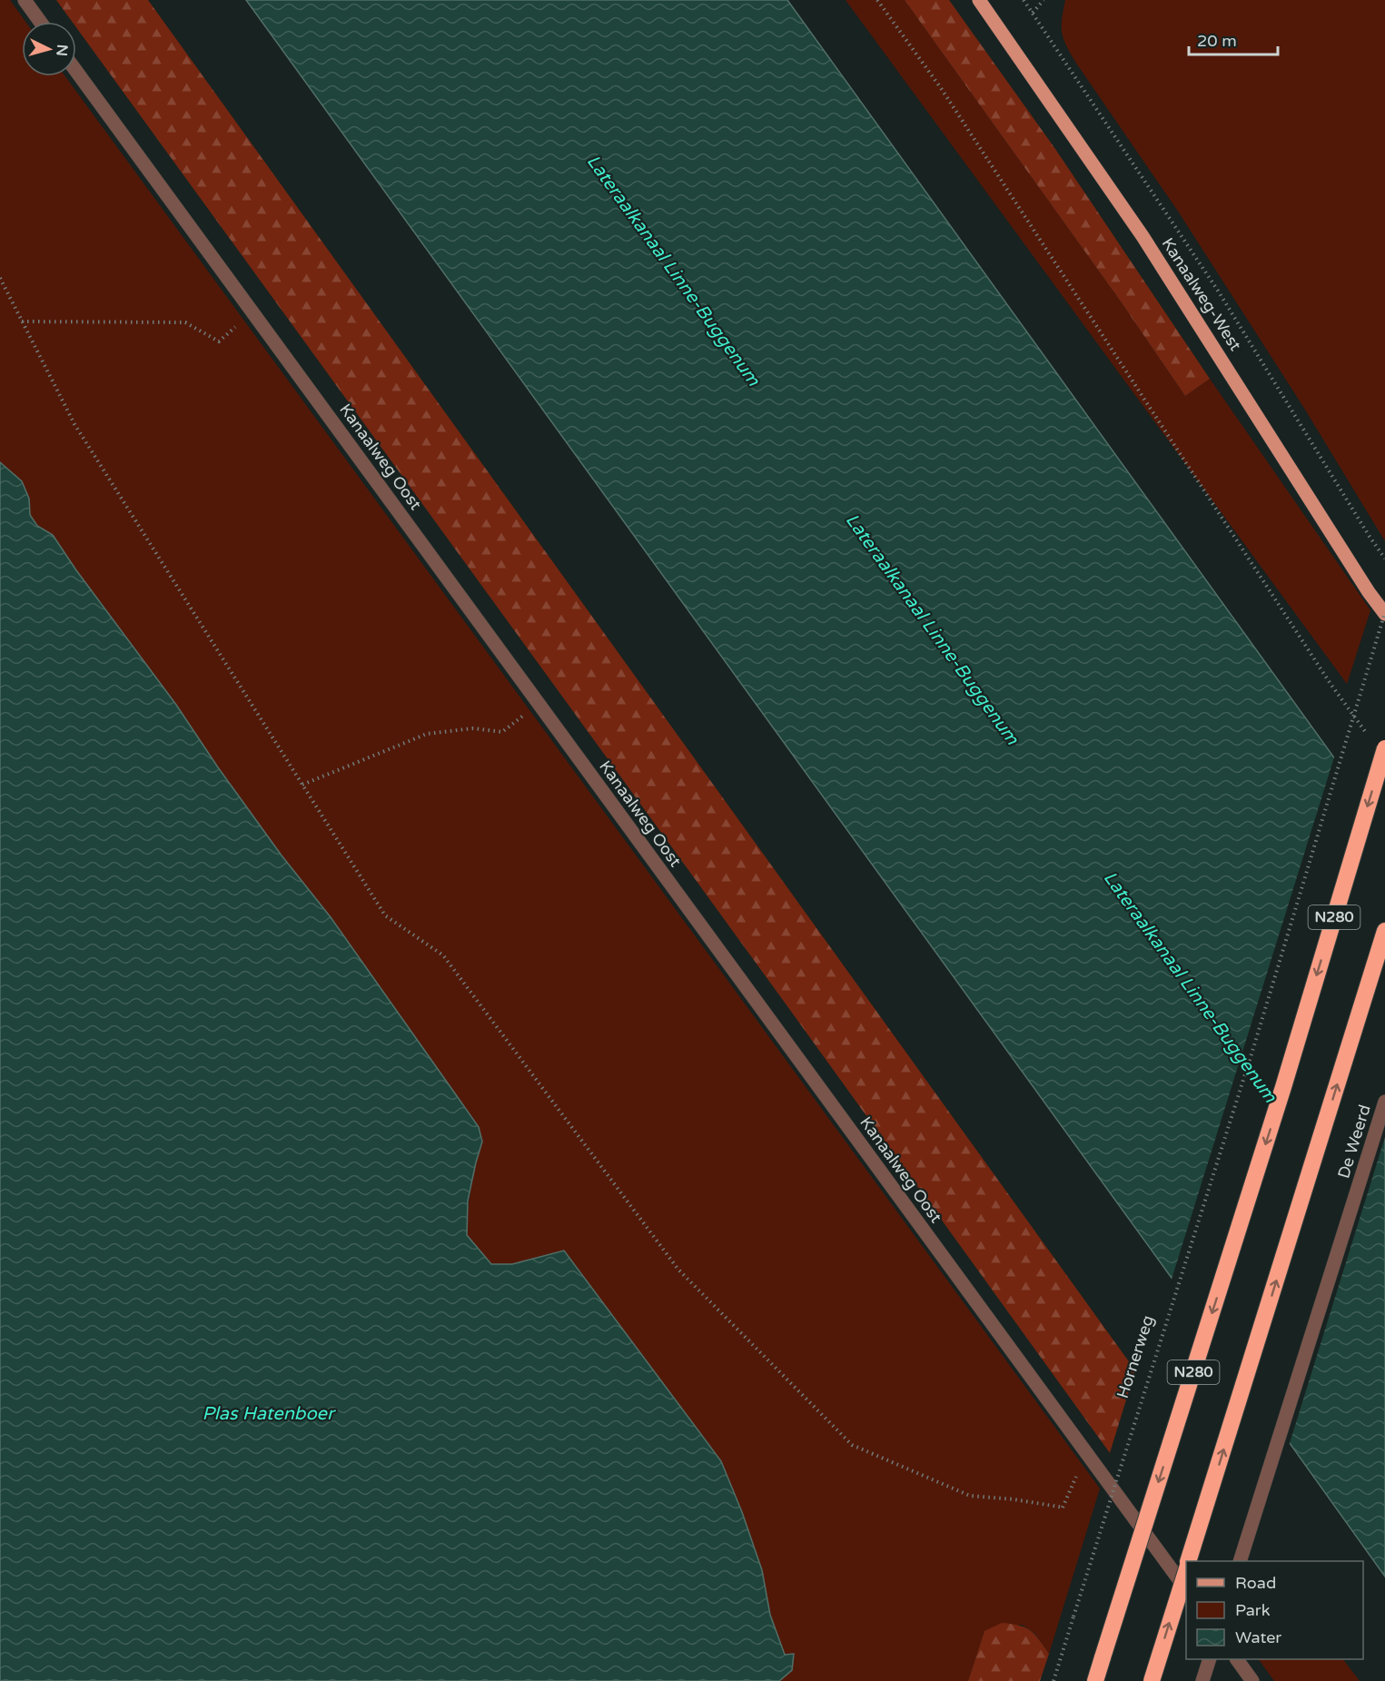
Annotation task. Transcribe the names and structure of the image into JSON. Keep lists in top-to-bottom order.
{
  "streets": {
    "highway": ["N280"],
    "main road": ["Kanaalweg-West"],
    "street": ["Kanaalweg Oost", "De Weerd"],
    "path": ["Hornerweg"]
  },
  "crossings": [
    ["Kanaalweg-West", "Hornerweg"]
  ],
  "water": ["Lateraalkanaal Linne-Buggenum", "Plas Hatenboer"],
  "legend": ["Road", "Park", "Water"],
  "scale_bar": "20 m",
  "north": "right"
}
